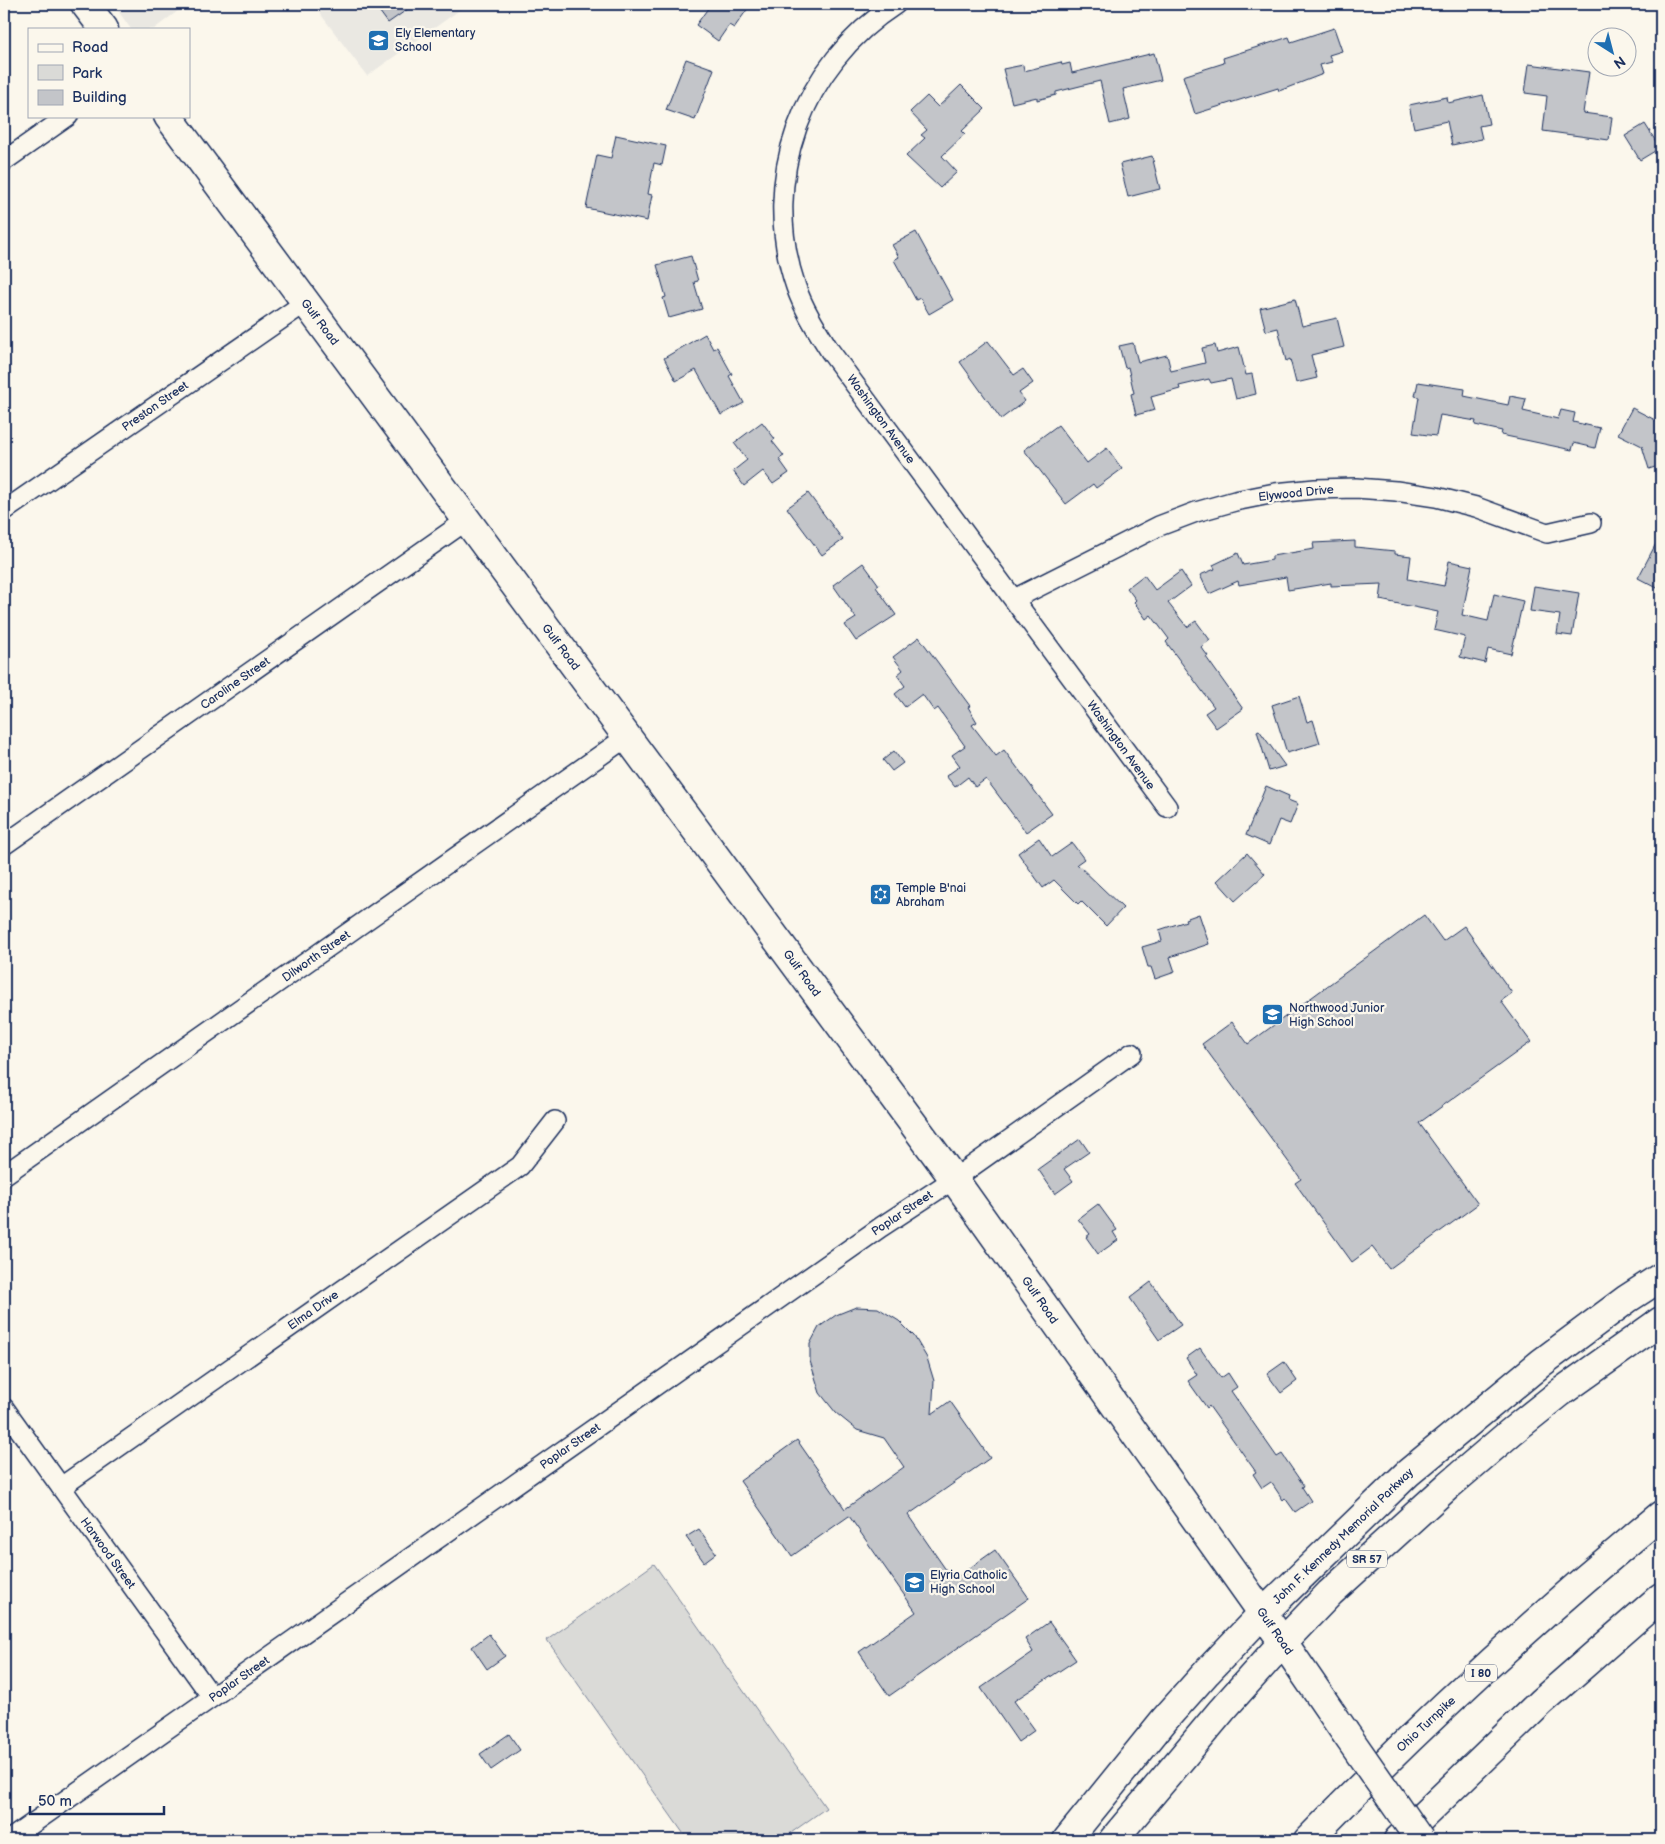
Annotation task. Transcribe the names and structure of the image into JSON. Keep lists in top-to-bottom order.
{
  "streets": {
    "main road": [
      "Gulf Road",
      "John F. Kennedy Memorial Parkway",
      "SR 57",
      "I 80",
      "Ohio Turnpike"
    ],
    "street": [
      "Preston Street",
      "Washington Avenue",
      "Elywood Drive",
      "Caroline Street",
      "Dilworth Street",
      "Poplar Street",
      "Elma Drive",
      "Harwood Street"
    ]
  },
  "crossings": [
    ["Gulf Road", "Preston Street"],
    ["Gulf Road", "Caroline Street"],
    ["Gulf Road", "Dilworth Street"],
    ["Gulf Road", "Poplar Street"],
    ["Gulf Road", "John F. Kennedy Memorial Parkway"],
    ["Gulf Road", "SR 57"],
    ["Washington Avenue", "Elywood Drive"],
    ["Poplar Street", "Harwood Street"],
    ["Elma Drive", "Harwood Street"]
  ],
  "places": {
    "school or university": ["Ely Elementary School", "Northwood Junior High School", "Elyria Catholic High School"],
    "synagogue": ["Temple B'nai Abraham"]
  },
  "legend": ["Road", "Park", "Building"],
  "scale_bar": "50 m",
  "north": "bottom right"
}
